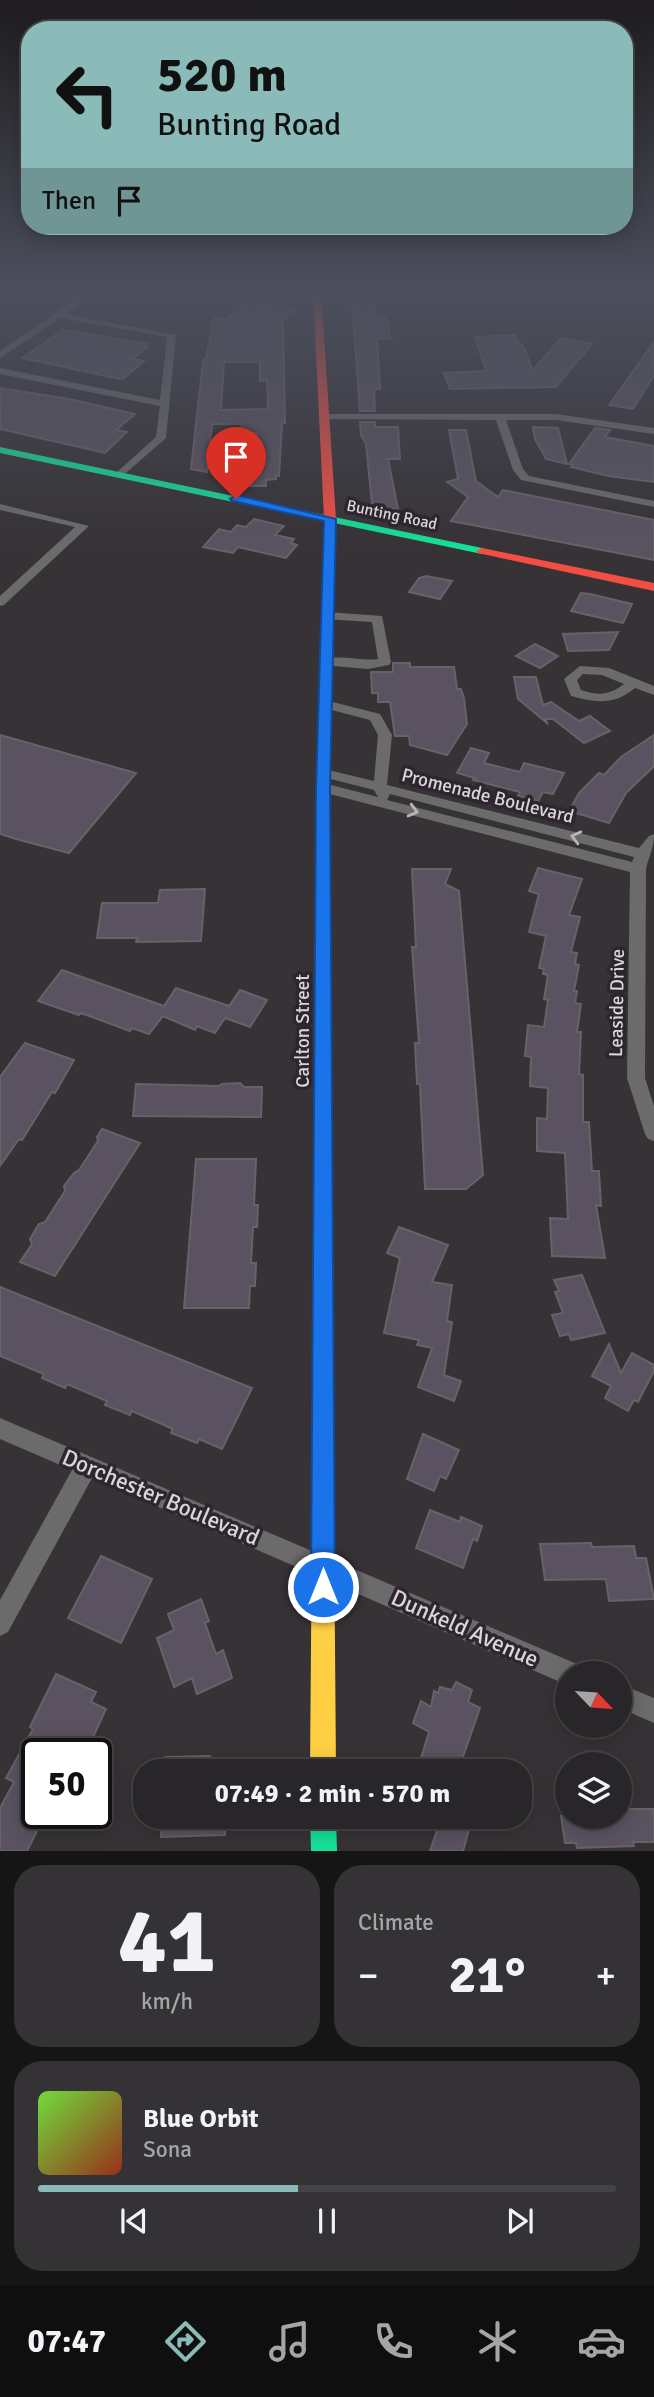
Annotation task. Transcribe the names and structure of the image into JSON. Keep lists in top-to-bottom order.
{
  "streets": {
    "main road": ["Bunting Road", "Carlton Street"],
    "street": [
      "Promenade Boulevard",
      "Leaside Drive",
      "Dorchester Boulevard",
      "Dunkeld Avenue"
    ]
  },
  "crossings": [
    ["Bunting Road", "Carlton Street"],
    ["Promenade Boulevard", "Leaside Drive"],
    ["Promenade Boulevard", "Carlton Street"],
    ["Carlton Street", "Dorchester Boulevard"],
    ["Carlton Street", "Dunkeld Avenue"],
    ["Dorchester Boulevard", "Dunkeld Avenue"]
  ],
  "north": "bottom right",
  "page": {
    "turn": ["520 m", "Bunting Road"],
    "then": "Then",
    "limit": "50",
    "trip": "07:49 · 2 min · 570 m",
    "tile": [
      ["41", "km/h"],
      "Climate"
    ],
    "heat": ["−", "21°", "+"],
    "song": ["Blue Orbit", "Sona"],
    "tabs": "07:47"
  }
}
